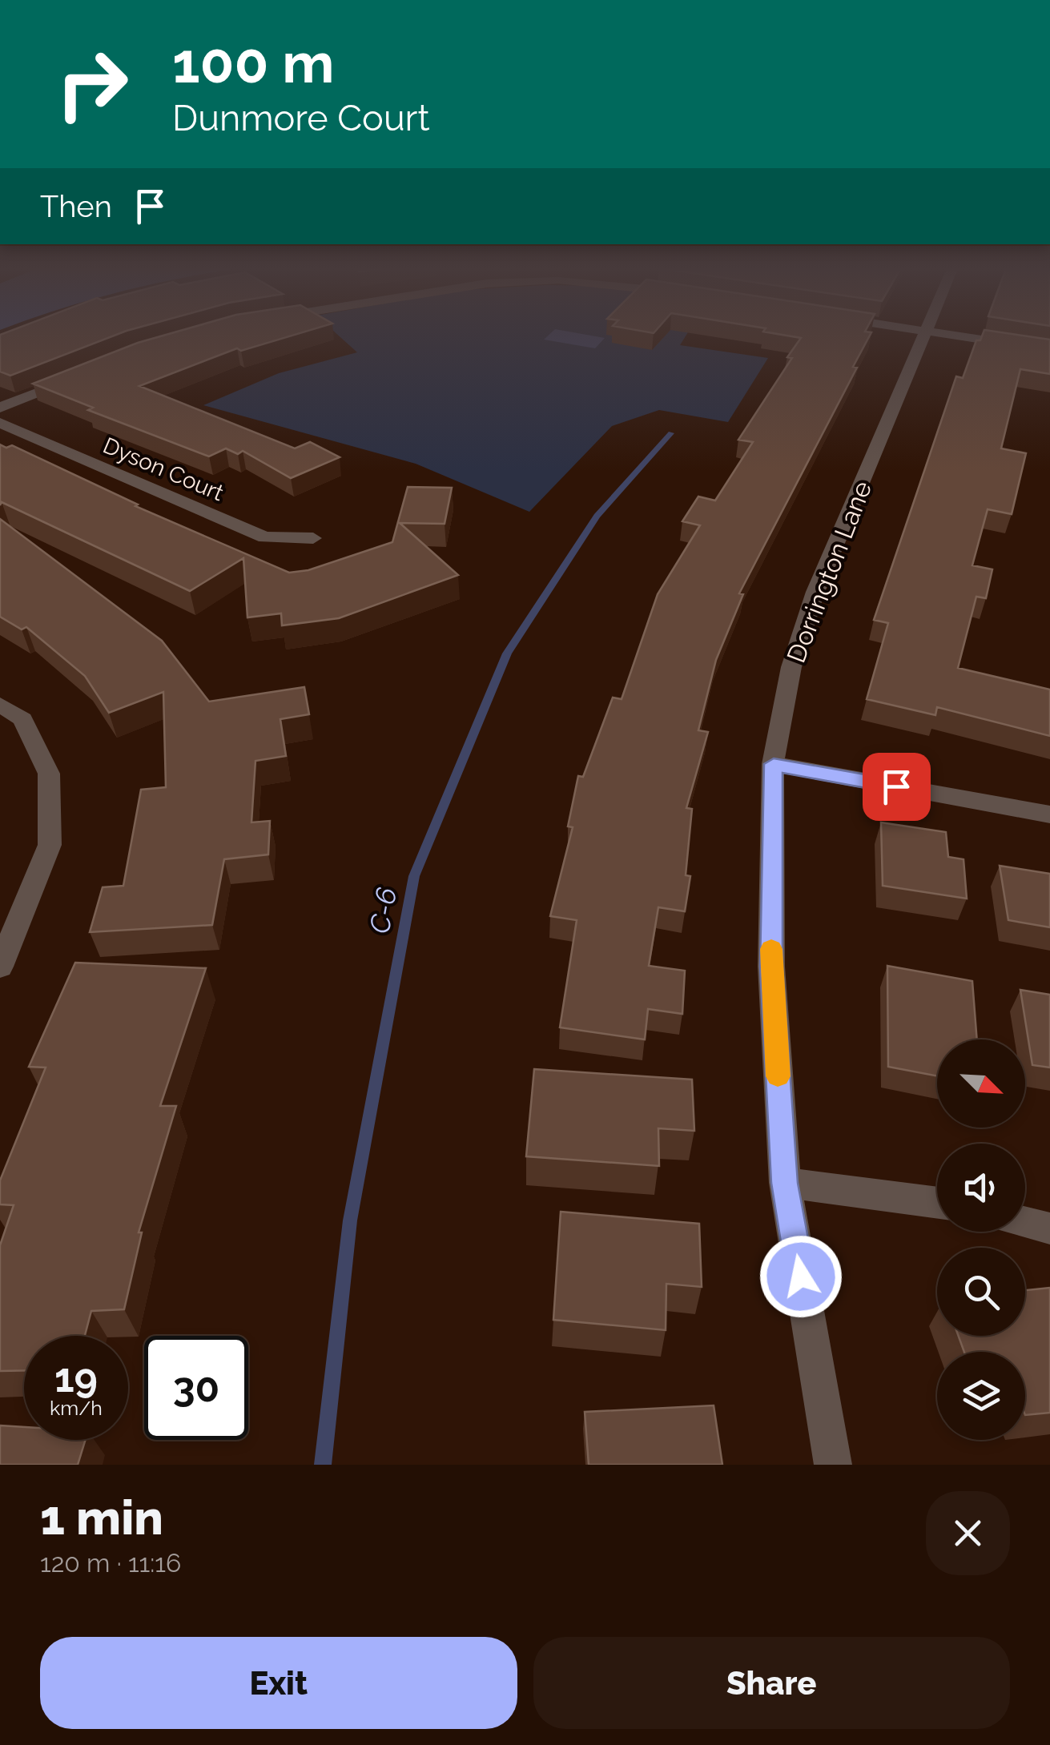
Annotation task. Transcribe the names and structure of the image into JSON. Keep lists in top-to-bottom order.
{
  "streets": {
    "street": ["Dyson Court", "Dorrington Lane"]
  },
  "water": ["C-6"],
  "north": "bottom right",
  "page": {
    "turn": ["100 m", "Dunmore Court"],
    "then": "Then",
    "speed": "19 km/h",
    "limit": "30",
    "heading": ["1 min", "120 m · 11:16"],
    "buttons": ["Exit", "Share"]
  }
}
